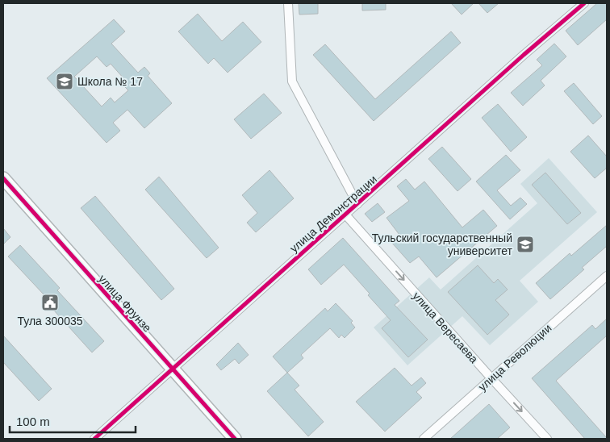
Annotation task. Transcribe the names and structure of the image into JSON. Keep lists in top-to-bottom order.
{
  "streets": {
    "street": [
      "улица Демонстрации",
      "улица Фрунзе",
      "улица Вересаева",
      "улица Революции"
    ]
  },
  "crossings": [
    ["улица Демонстрации", "улица Фрунзе"],
    ["улица Демонстрации", "улица Вересаева"],
    ["улица Вересаева", "улица Революции"]
  ],
  "one_way": ["улица Вересаева"],
  "places": {
    "school or university": ["Школа № 17", "Тульский государственный университет"],
    "public building": ["Тула 300035"]
  },
  "scale_bar": "100 m"
}
